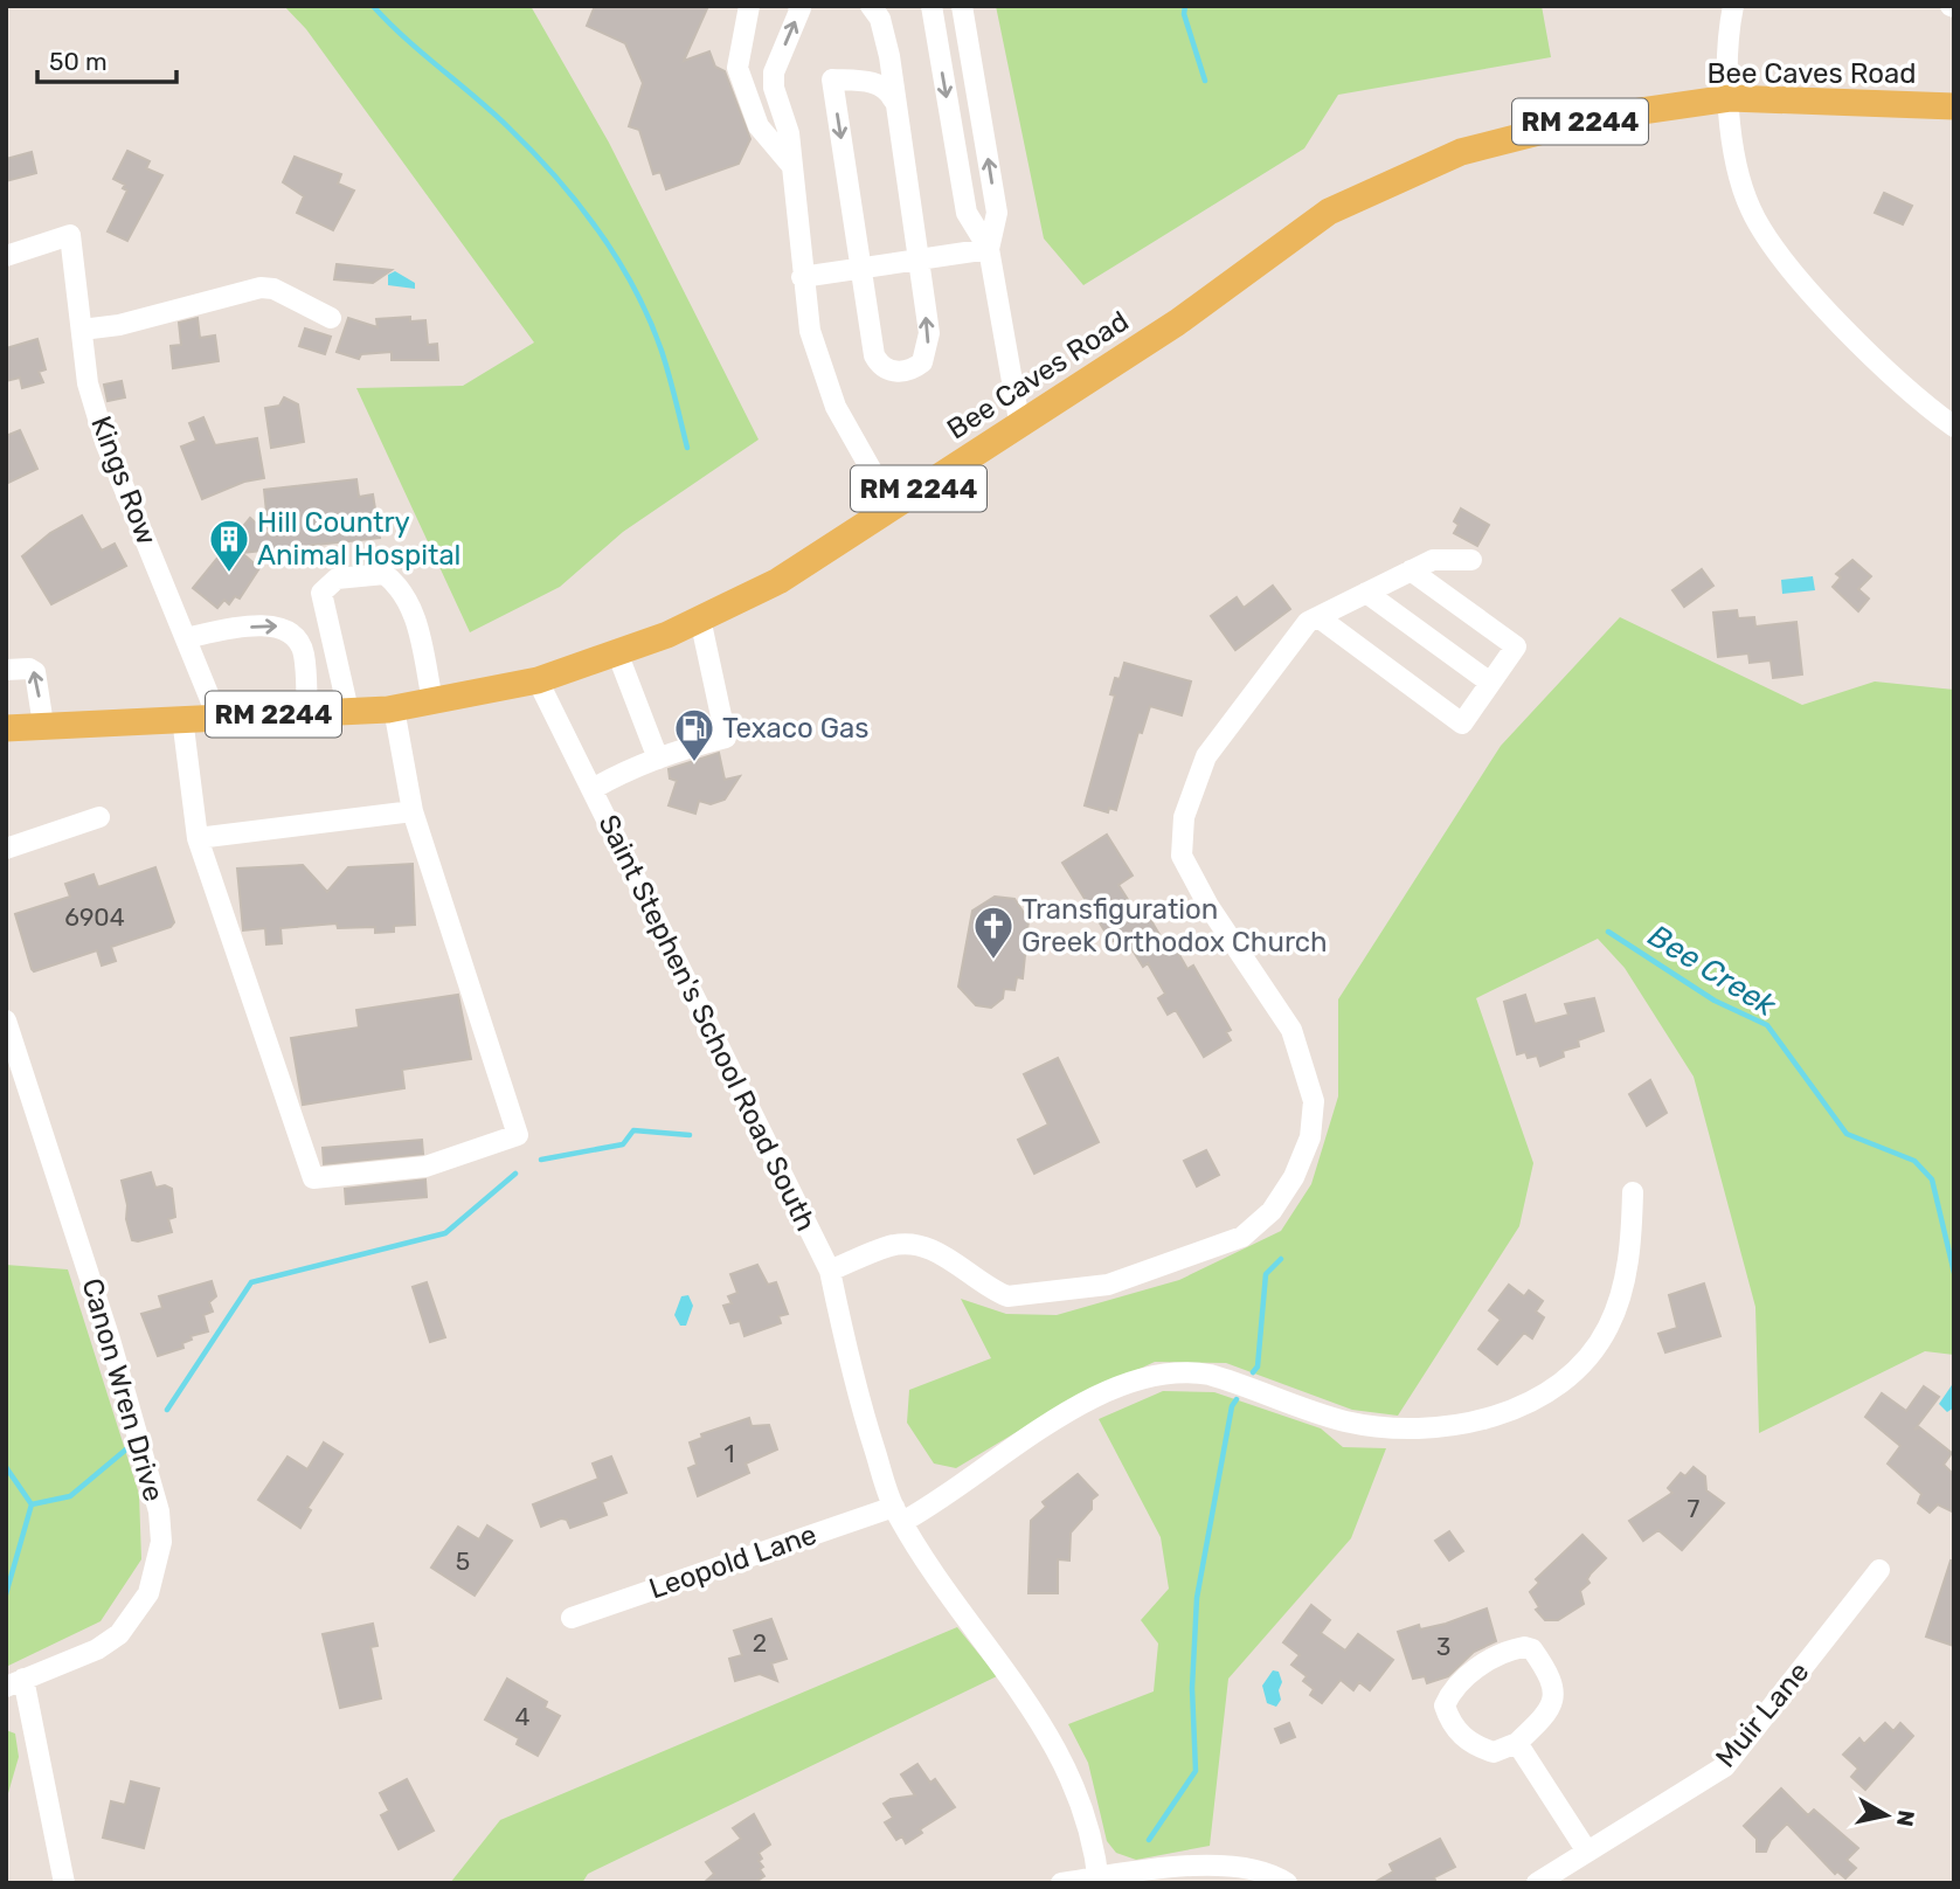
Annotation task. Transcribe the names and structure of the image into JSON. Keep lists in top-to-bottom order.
{
  "streets": {
    "main road": ["Bee Caves Road", "RM 2244"],
    "street": [
      "Kings Row",
      "Saint Stephen's School Road South",
      "Canon Wren Drive",
      "Leopold Lane",
      "Muir Lane"
    ]
  },
  "crossings": [
    ["Bee Caves Road", "Kings Row"],
    ["Bee Caves Road", "Saint Stephen's School Road South"],
    ["Saint Stephen's School Road South", "Leopold Lane"]
  ],
  "water": ["Bee Creek"],
  "places": {
    "building": ["Hill Country Animal Hospital"],
    "fuel station": ["Texaco Gas"],
    "church": ["Transfiguration Greek Orthodox Church"]
  },
  "house_numbers": [
    "6904",
    "1",
    "7",
    "5",
    "2",
    "3",
    "4"
  ],
  "scale_bar": "50 m",
  "north": "right"
}
